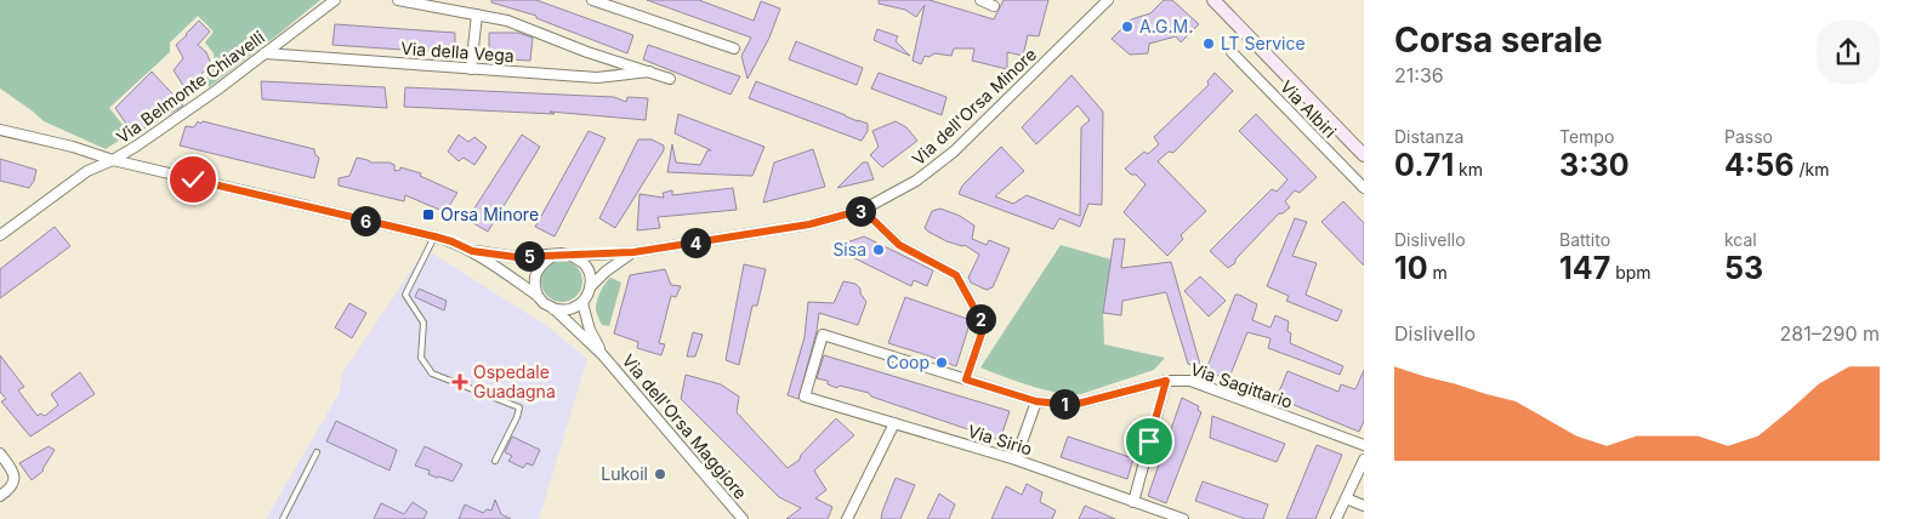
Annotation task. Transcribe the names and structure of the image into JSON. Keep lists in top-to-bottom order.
{
  "streets": {
    "street": [
      "Via della Vega",
      "Via Belmonte Chiavelli",
      "Via dell'Orsa Minore",
      "Via Albiri",
      "Via Sagittario",
      "Via dell'Orsa Maggiore",
      "Via Sirio"
    ]
  },
  "crossings": [
    ["Via della Vega", "Via Belmonte Chiavelli"],
    ["Via Sagittario", "Via Sirio"]
  ],
  "places": {
    "other": [
      "A.G.M.",
      "LT Service",
      "Sisa",
      "Coop",
      "Lukoil"
    ],
    "transit": ["Orsa Minore"],
    "health": ["Ospedale Guadagna"]
  },
  "page": {
    "heading": ["Corsa serale", "21:36"],
    "stats": [
      ["Distanza", "0.71 km"],
      ["Tempo", "3:30"],
      ["Passo", "4:56 /km"],
      ["Dislivello", "10 m"],
      ["Battito", "147 bpm"],
      ["kcal", "53"]
    ],
    "pins": [
      "3",
      "6",
      "4",
      "5",
      "2",
      "1"
    ],
    "chart": ["Dislivello", "281–290 m"]
  }
}
